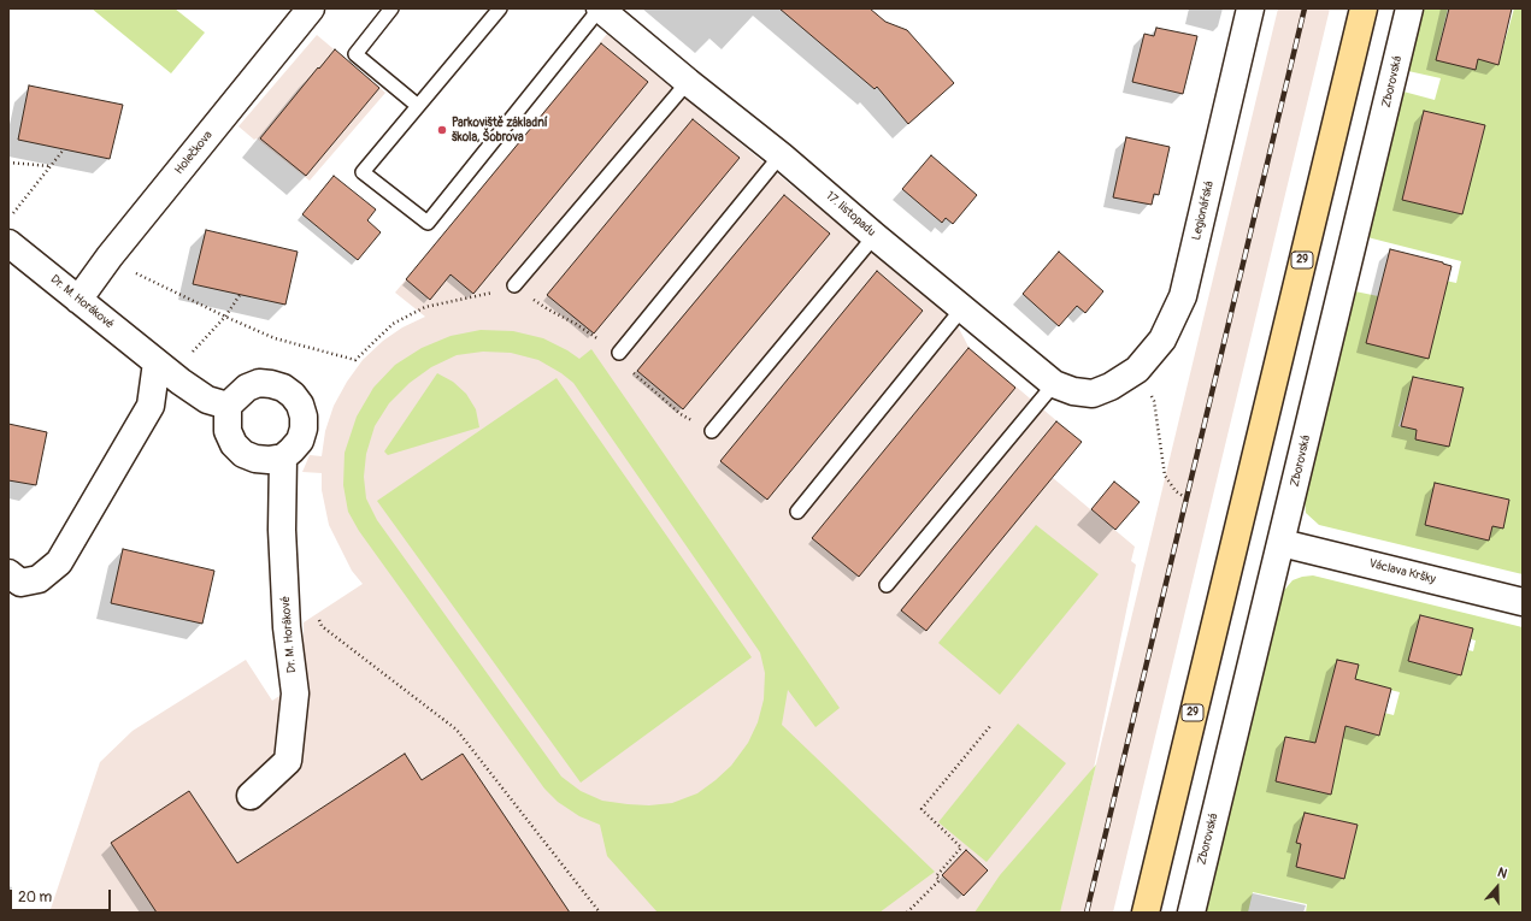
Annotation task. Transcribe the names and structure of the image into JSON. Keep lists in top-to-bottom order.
{
  "streets": {
    "main road": ["29"],
    "street": [
      "Zborovská",
      "Holečkova",
      "Legionářská",
      "17. listopadu",
      "Dr. M. Horákové",
      "Václava Kršky"
    ]
  },
  "crossings": [
    ["Zborovská", "Václava Kršky"],
    ["Holečkova", "Dr. M. Horákové"],
    ["Legionářská", "17. listopadu"]
  ],
  "places": ["Parkoviště základní škola, Šobrova"],
  "scale_bar": "20 m",
  "north": "top"
}
